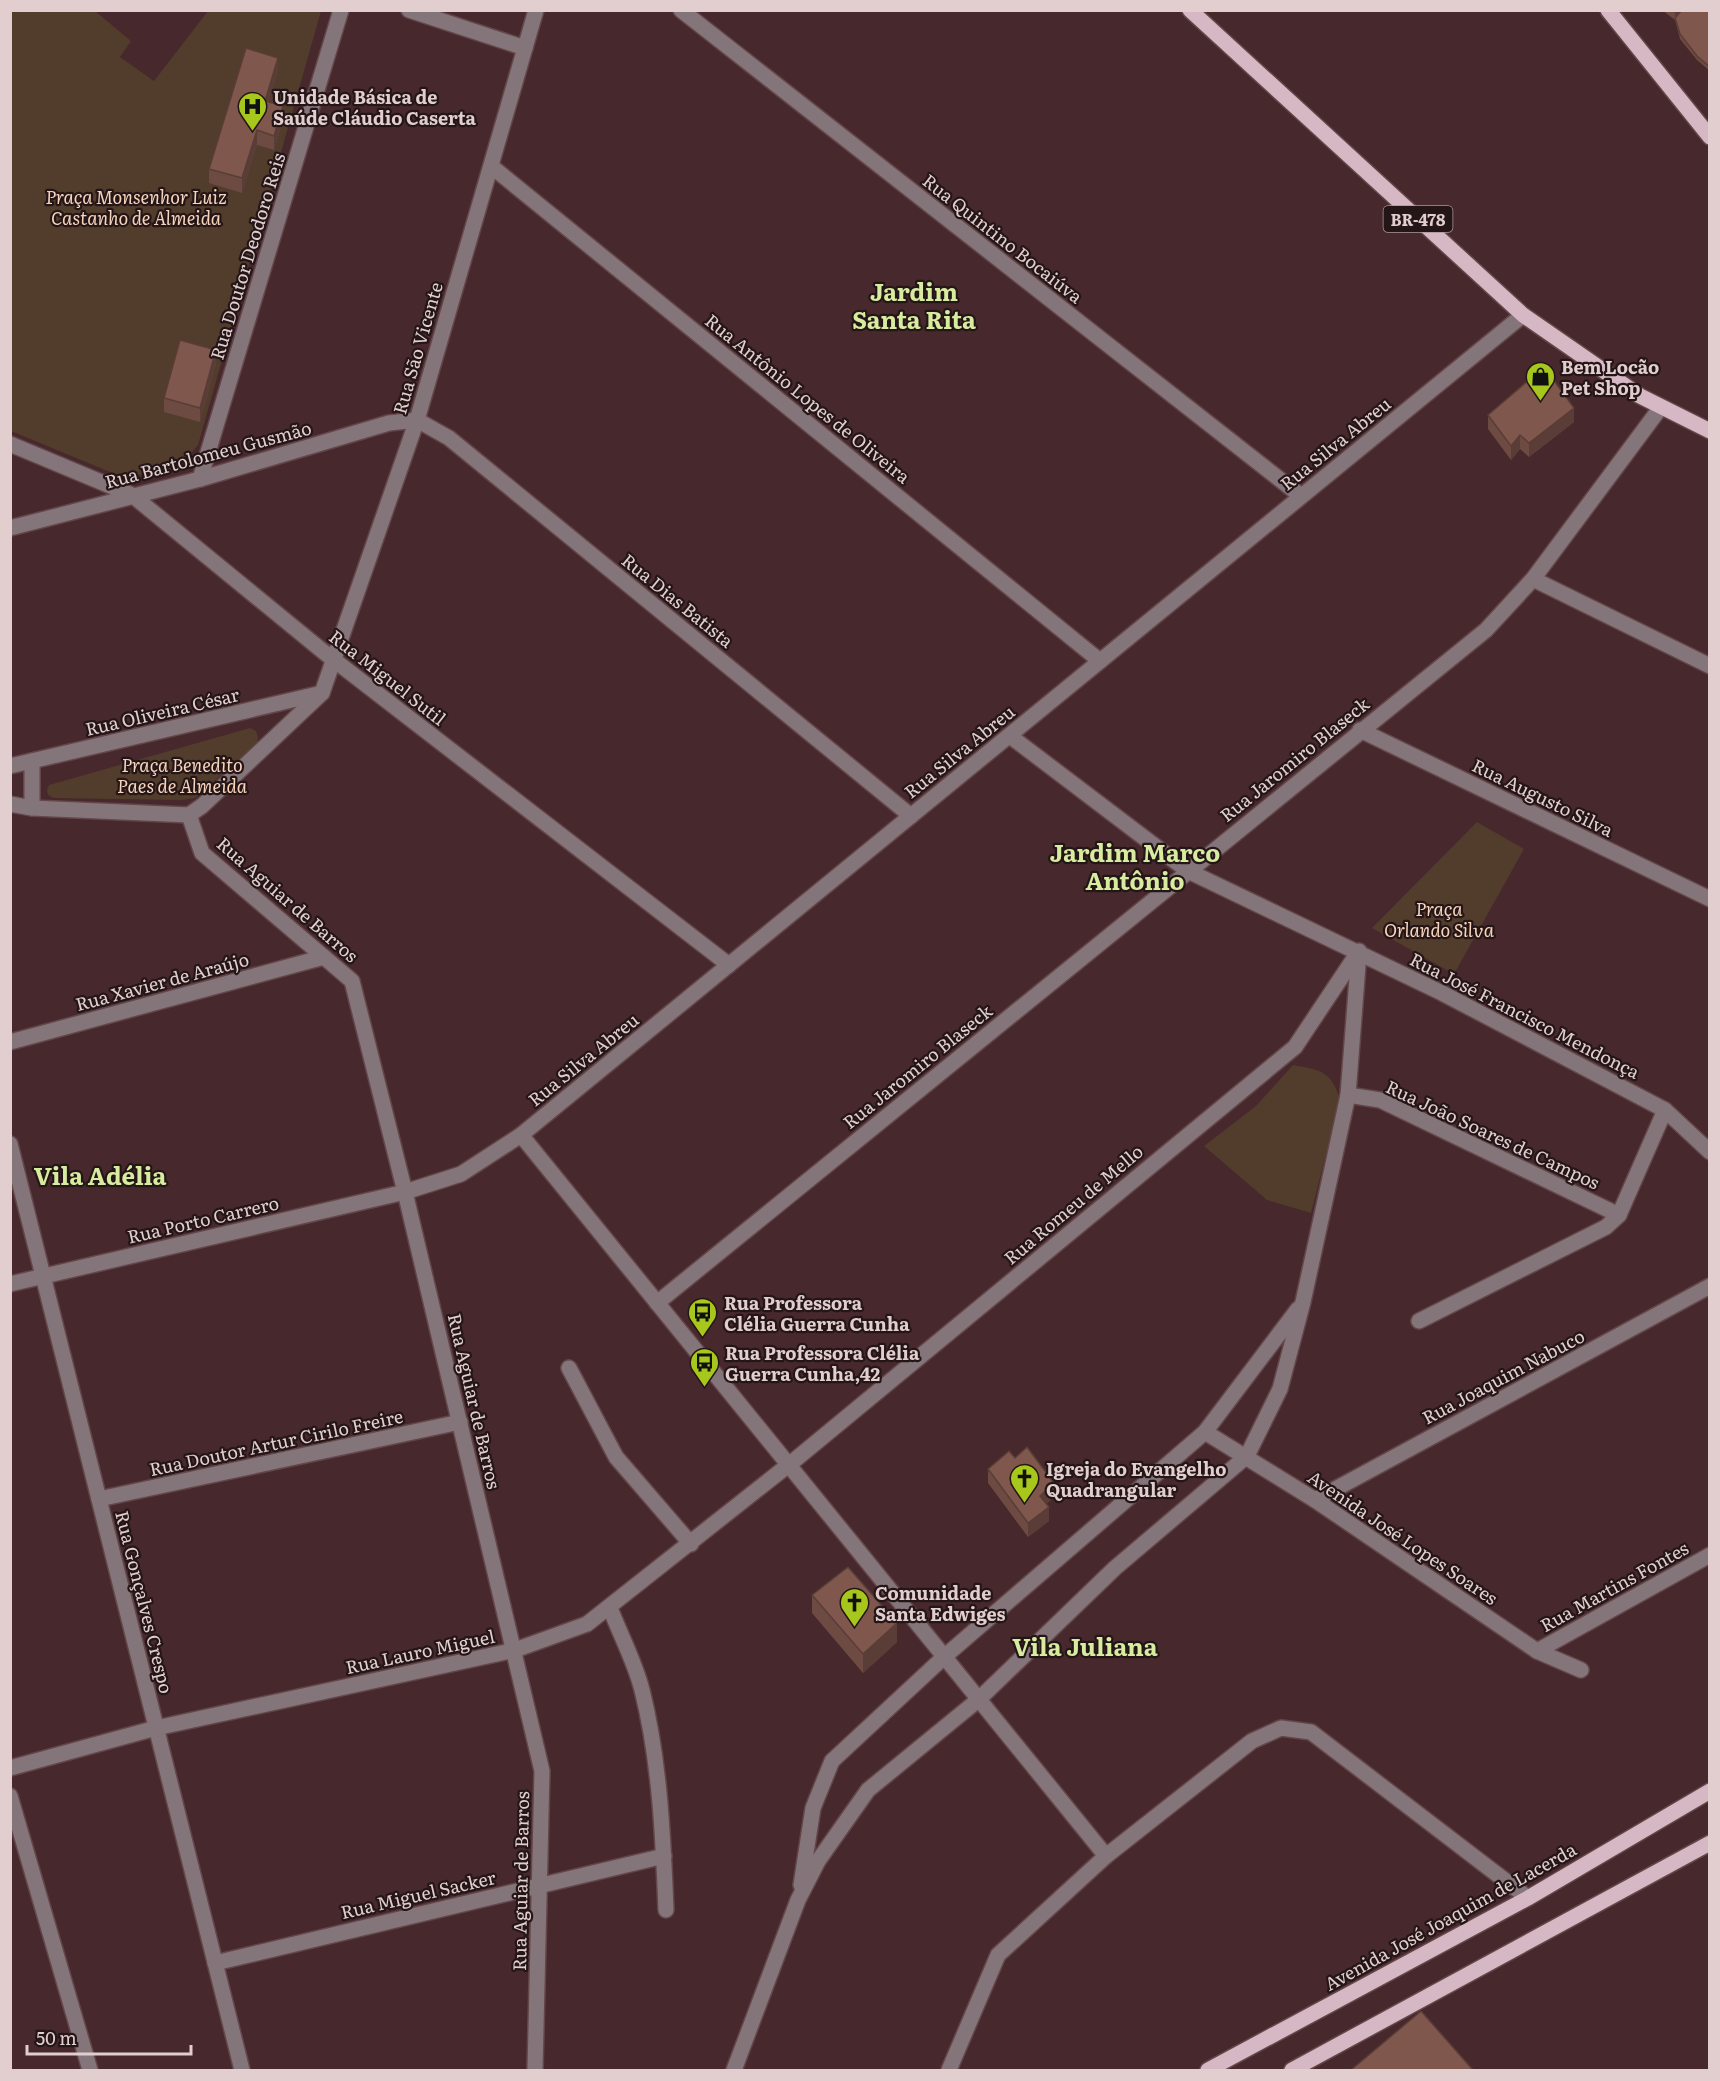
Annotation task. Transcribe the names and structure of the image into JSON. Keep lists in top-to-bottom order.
{
  "streets": {
    "main road": ["BR-478", "Avenida José Joaquim de Lacerda"],
    "street": [
      "Rua Quintino Bocaiúva",
      "Rua Doutor Deodoro Reis",
      "Rua São Vicente",
      "Rua Antônio Lopes de Oliveira",
      "Rua Silva Abreu",
      "Rua Bartolomeu Gusmão",
      "Rua Dias Batista",
      "Rua Miguel Sutil",
      "Rua Oliveira César",
      "Rua Jaromiro Blaseck",
      "Rua Augusto Silva",
      "Rua Aguiar de Barros",
      "Rua Xavier de Araújo",
      "Rua José Francisco Mendonça",
      "Rua João Soares de Campos",
      "Rua Romeu de Mello",
      "Rua Porto Carrero",
      "Rua Joaquim Nabuco",
      "Rua Doutor Artur Cirilo Freire",
      "Avenida José Lopes Soares",
      "Rua Martins Fontes",
      "Rua Gonçalves Crespo",
      "Rua Lauro Miguel",
      "Rua Miguel Sacker"
    ]
  },
  "crossings": [
    ["BR-478", "Rua Silva Abreu"],
    ["BR-478", "Rua Jaromiro Blaseck"],
    ["Rua Quintino Bocaiúva", "Rua Silva Abreu"],
    ["Rua Doutor Deodoro Reis", "Rua Bartolomeu Gusmão"],
    ["Rua São Vicente", "Rua Antônio Lopes de Oliveira"],
    ["Rua São Vicente", "Rua Bartolomeu Gusmão"],
    ["Rua São Vicente", "Rua Dias Batista"],
    ["Rua São Vicente", "Rua Miguel Sutil"],
    ["Rua São Vicente", "Rua Oliveira César"],
    ["Rua Antônio Lopes de Oliveira", "Rua Silva Abreu"],
    ["Rua Silva Abreu", "Rua Dias Batista"],
    ["Rua Silva Abreu", "Rua Miguel Sutil"],
    ["Rua Silva Abreu", "Rua Aguiar de Barros"],
    ["Rua Silva Abreu", "Rua José Francisco Mendonça"],
    ["Rua Silva Abreu", "Rua Porto Carrero"],
    ["Rua Bartolomeu Gusmão", "Rua Dias Batista"],
    ["Rua Bartolomeu Gusmão", "Rua Miguel Sutil"],
    ["Rua Jaromiro Blaseck", "Rua Augusto Silva"],
    ["Rua Jaromiro Blaseck", "Rua José Francisco Mendonça"],
    ["Rua Aguiar de Barros", "Rua Xavier de Araújo"],
    ["Rua Aguiar de Barros", "Rua Porto Carrero"],
    ["Rua Aguiar de Barros", "Rua Doutor Artur Cirilo Freire"],
    ["Rua Aguiar de Barros", "Rua Lauro Miguel"],
    ["Rua Aguiar de Barros", "Rua Miguel Sacker"],
    ["Rua José Francisco Mendonça", "Rua Romeu de Mello"],
    ["Rua Romeu de Mello", "Rua Lauro Miguel"],
    ["Rua Porto Carrero", "Rua Gonçalves Crespo"],
    ["Rua Joaquim Nabuco", "Avenida José Lopes Soares"],
    ["Rua Doutor Artur Cirilo Freire", "Rua Gonçalves Crespo"],
    ["Avenida José Lopes Soares", "Rua Martins Fontes"],
    ["Rua Gonçalves Crespo", "Rua Lauro Miguel"],
    ["Rua Gonçalves Crespo", "Rua Miguel Sacker"]
  ],
  "districts": [
    "Jardim Santa Rita",
    "Jardim Marco Antônio",
    "Vila Adélia",
    "Vila Juliana"
  ],
  "parks": ["Praça Monsenhor Luiz Castanho de Almeida", "Praça Benedito Paes de Almeida", "Praça Orlando Silva"],
  "places": {
    "hospital": ["Unidade Básica de Saúde Cláudio Caserta"],
    "shop": ["Bem Locão Pet Shop"],
    "bus stop": ["Rua Professora Clélia Guerra Cunha", "Rua Professora Clélia Guerra Cunha,42"],
    "church": ["Igreja do Evangelho Quadrangular", "Comunidade Santa Edwiges"]
  },
  "scale_bar": "50 m"
}
